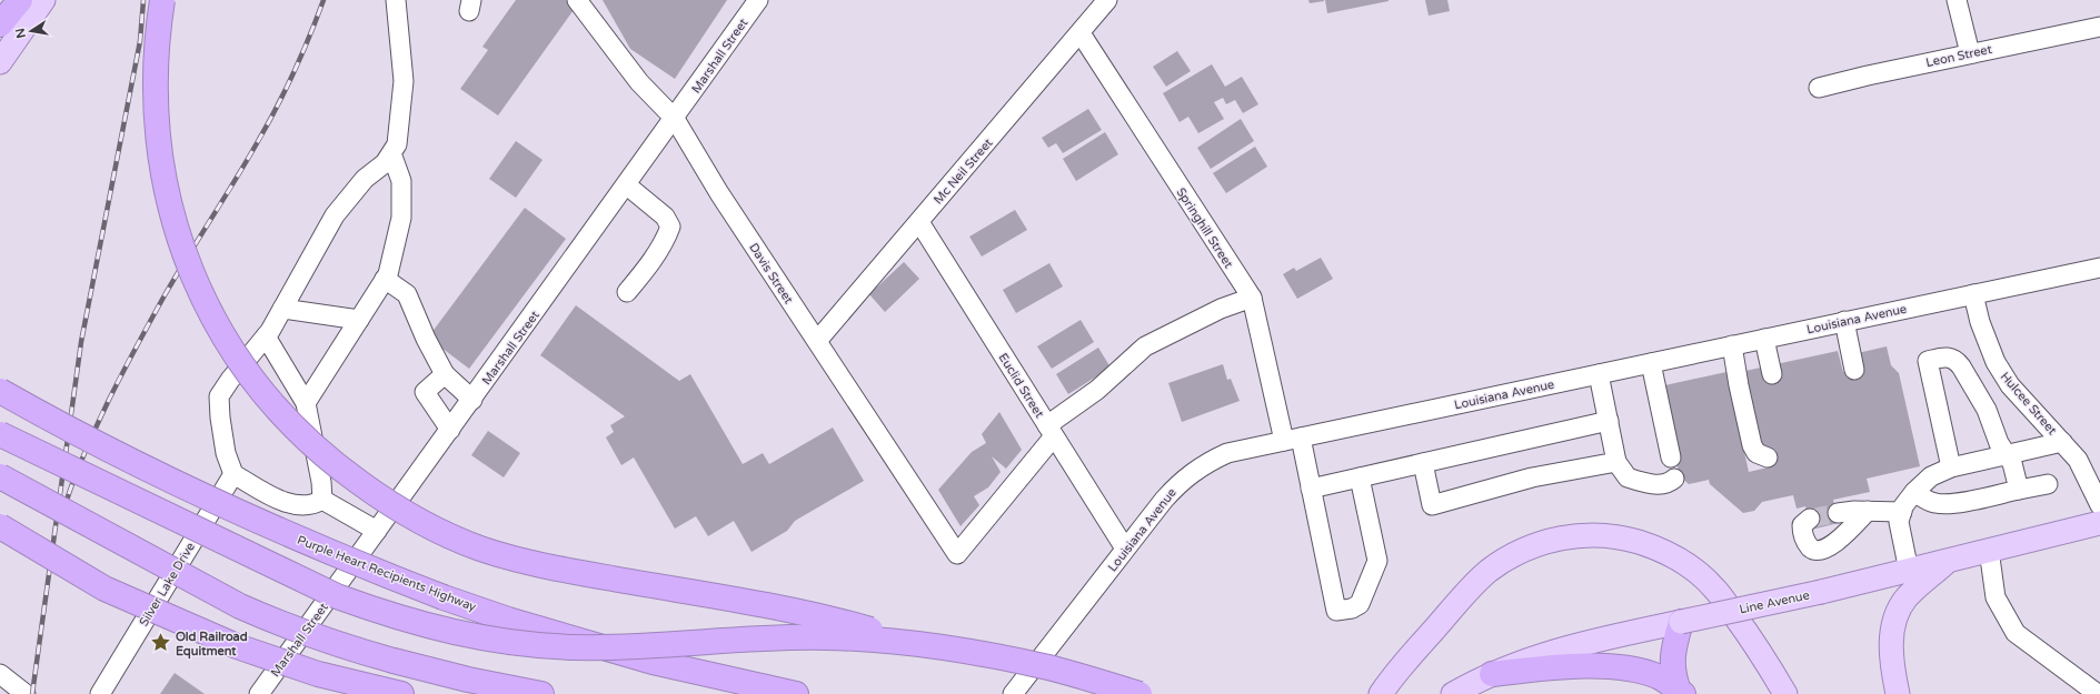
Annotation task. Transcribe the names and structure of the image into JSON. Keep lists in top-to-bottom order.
{
  "streets": {
    "highway": ["Purple Heart Recipients Highway"],
    "main road": ["Line Avenue"],
    "street": [
      "Marshall Street",
      "Leon Street",
      "Mc Neil Street",
      "Springhill Street",
      "Davis Street",
      "Louisiana Avenue",
      "Euclid Street",
      "Hulcee Street",
      "Silver Lake Drive"
    ]
  },
  "crossings": [
    ["Marshall Street", "Davis Street"],
    ["Mc Neil Street", "Springhill Street"],
    ["Mc Neil Street", "Davis Street"],
    ["Mc Neil Street", "Euclid Street"],
    ["Springhill Street", "Louisiana Avenue"],
    ["Davis Street", "Euclid Street"],
    ["Louisiana Avenue", "Euclid Street"],
    ["Louisiana Avenue", "Hulcee Street"]
  ],
  "places": {
    "place": ["Old Railroad Equitment"]
  },
  "north": "left"
}
